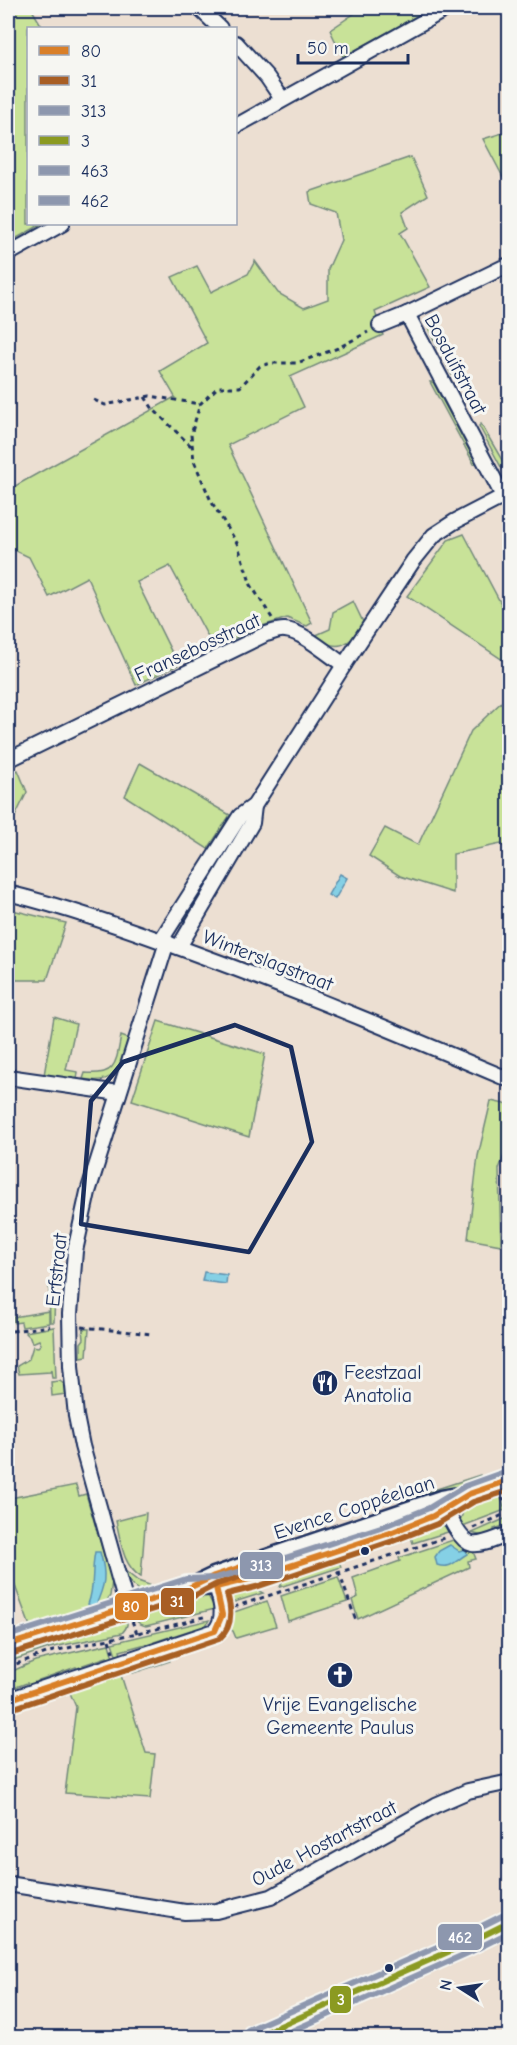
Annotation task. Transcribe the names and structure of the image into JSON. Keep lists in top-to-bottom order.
{
  "streets": {
    "street": [
      "Bosduifstraat",
      "Fransebosstraat",
      "Winterslagstraat",
      "Erfstraat",
      "Evence Coppéelaan",
      "Oude Hostartstraat"
    ]
  },
  "crossings": [
    ["Fransebosstraat", "Erfstraat"],
    ["Winterslagstraat", "Erfstraat"],
    ["Erfstraat", "Evence Coppéelaan"]
  ],
  "places": {
    "restaurant": ["Feestzaal Anatolia"],
    "church": ["Vrije Evangelische Gemeente Paulus"]
  },
  "lines": [
    "transit line 313",
    "transit line 80",
    "transit line 31",
    "transit line 462",
    "transit line 3",
    "transit line 463"
  ],
  "legend": [
    "80",
    "31",
    "313",
    "3",
    "463",
    "462"
  ],
  "scale_bar": "50 m",
  "north": "left"
}
